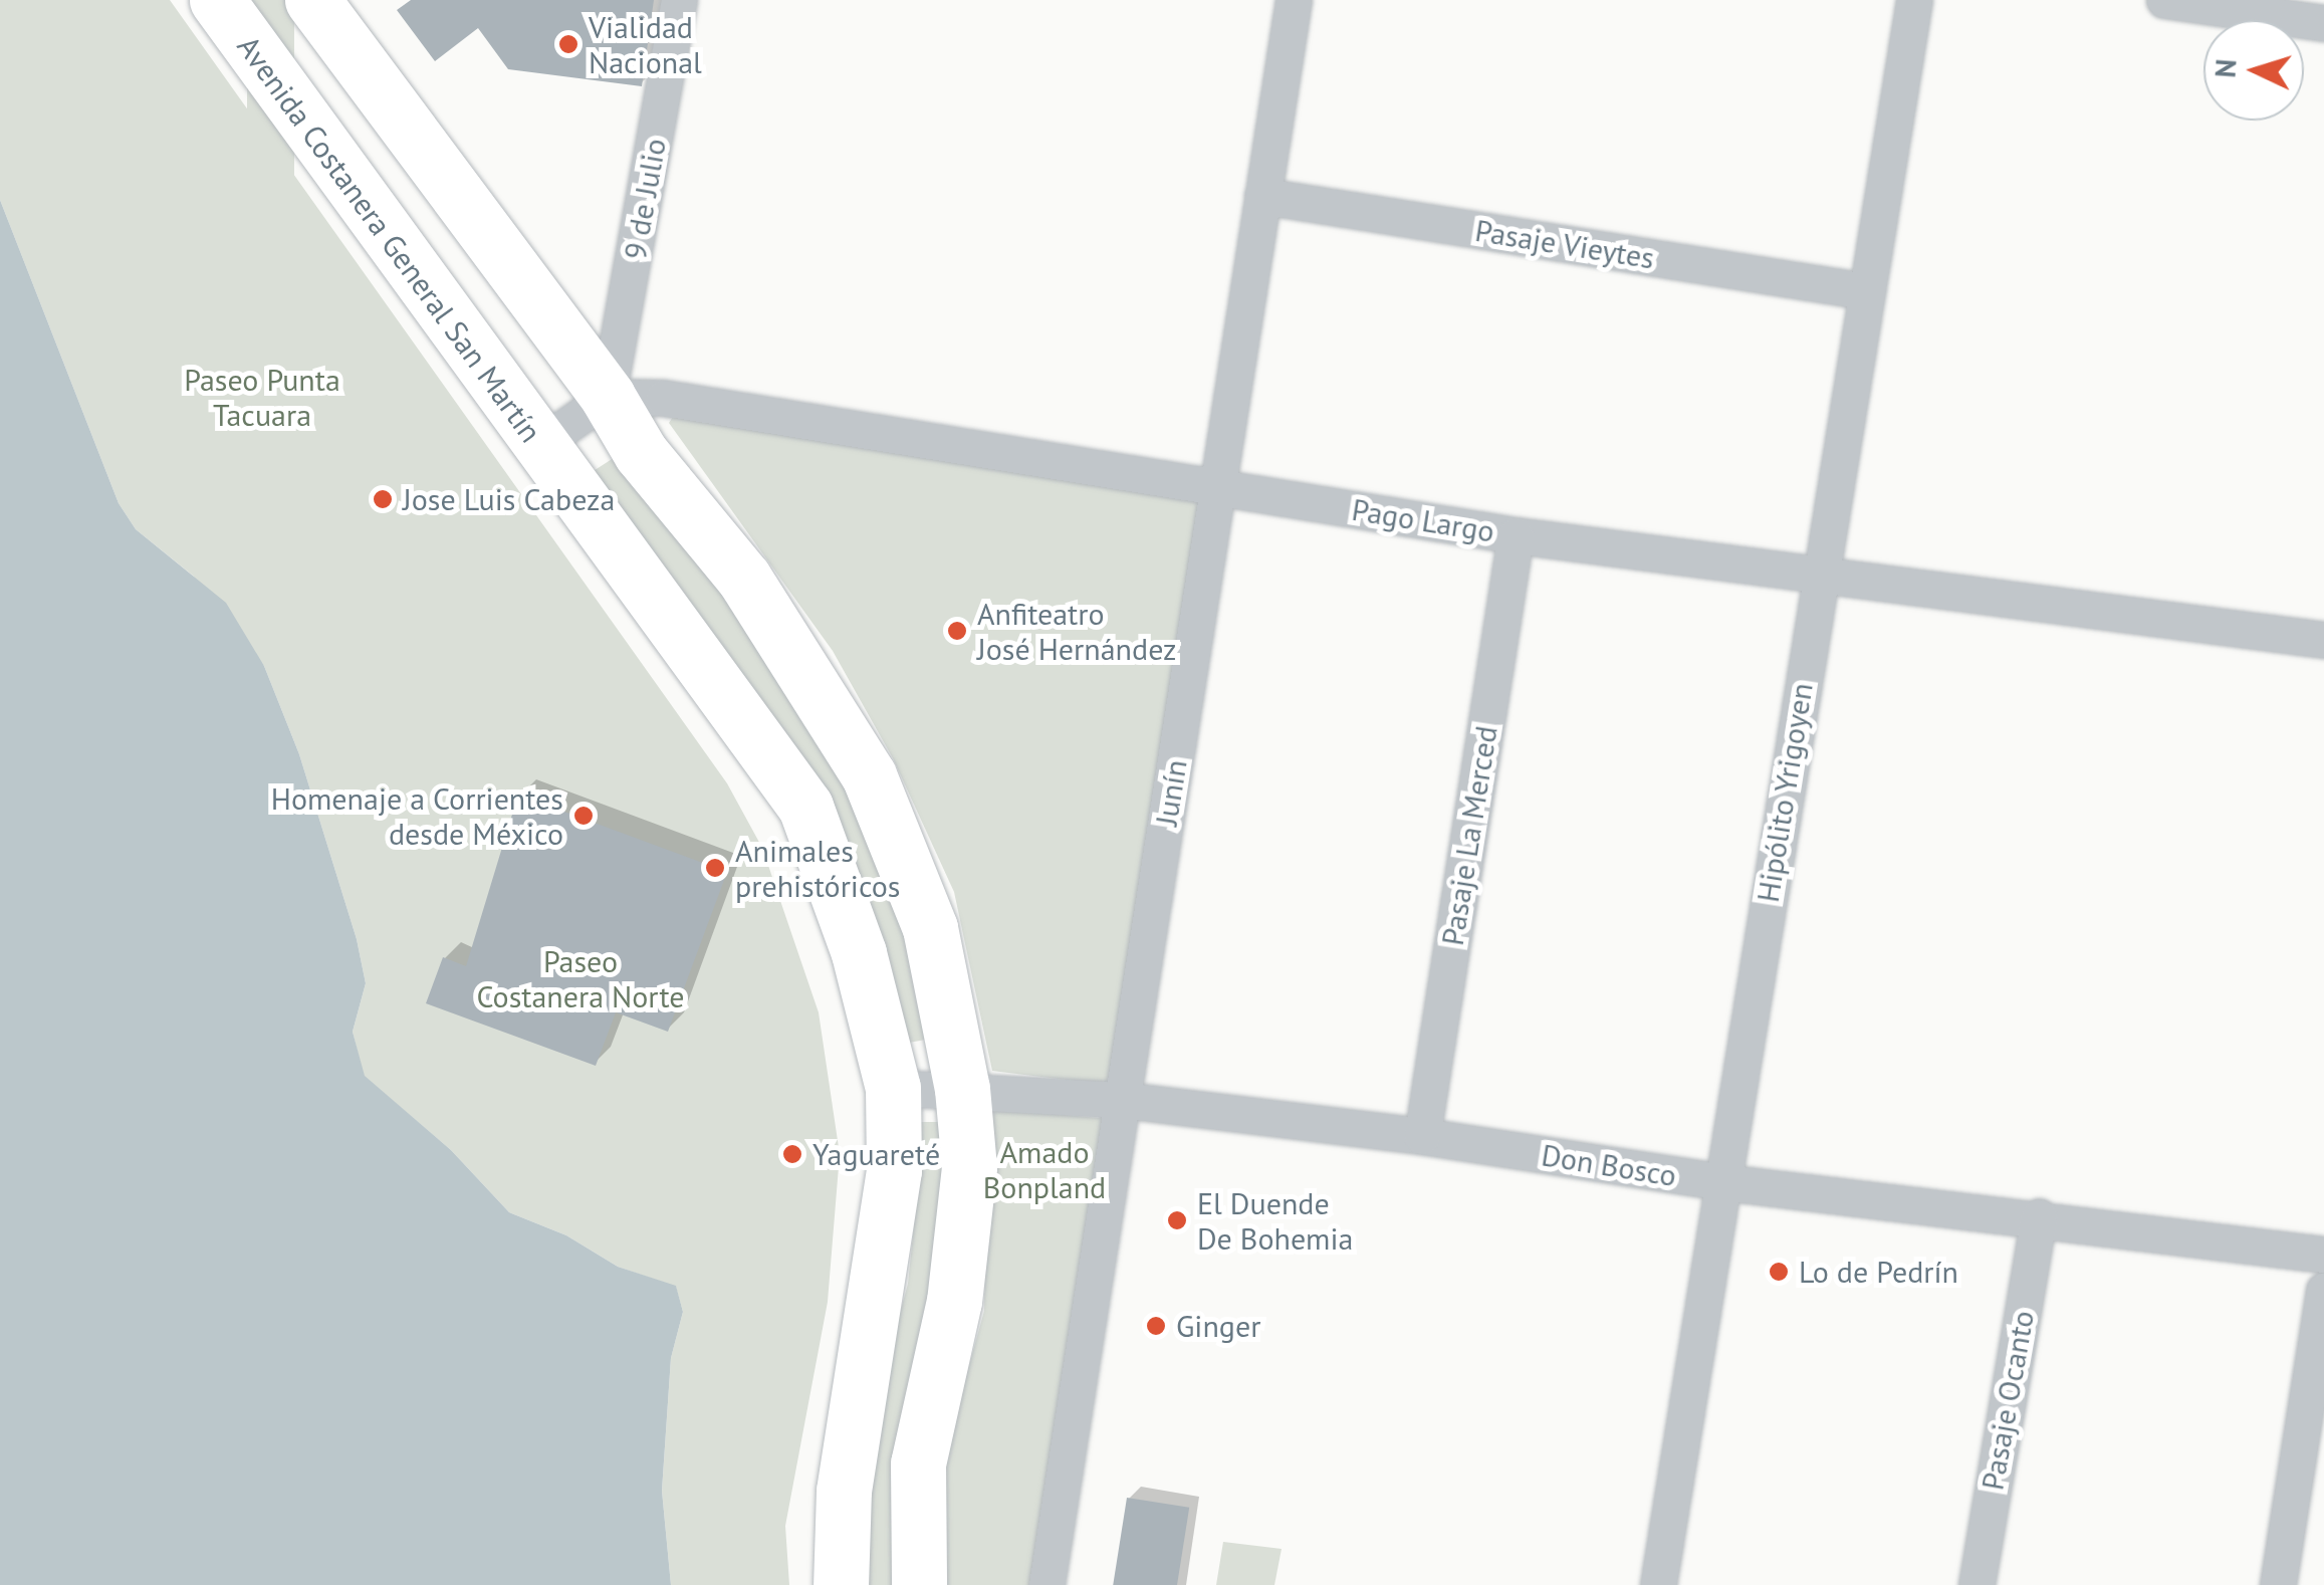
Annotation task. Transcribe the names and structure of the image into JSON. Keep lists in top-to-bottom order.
{
  "streets": {
    "main road": ["Avenida Costanera General San Martín"],
    "street": [
      "9 de Julio",
      "Pasaje Vieytes",
      "Pago Largo",
      "Junín",
      "Hipólito Yrigoyen",
      "Pasaje La Merced",
      "Don Bosco",
      "Pasaje Ocanto"
    ]
  },
  "crossings": [
    ["9 de Julio", "Pago Largo"],
    ["Avenida Costanera General San Martín", "Don Bosco"],
    ["Pasaje Vieytes", "Junín"],
    ["Pasaje Vieytes", "Hipólito Yrigoyen"],
    ["Pago Largo", "Junín"],
    ["Pago Largo", "Hipólito Yrigoyen"],
    ["Pago Largo", "Pasaje La Merced"],
    ["Junín", "Don Bosco"],
    ["Hipólito Yrigoyen", "Don Bosco"],
    ["Pasaje La Merced", "Don Bosco"],
    ["Don Bosco", "Pasaje Ocanto"]
  ],
  "parks": ["Paseo Punta Tacuara", "Paseo Costanera Norte", "Amado Bonpland"],
  "places": [
    "Vialidad Nacional",
    "Jose Luis Cabeza",
    "Anfiteatro José Hernández",
    "Homenaje a Corrientes desde México",
    "Animales prehistóricos",
    "Yaguareté",
    "El Duende De Bohemia",
    "Lo de Pedrín",
    "Ginger"
  ],
  "north": "left"
}
